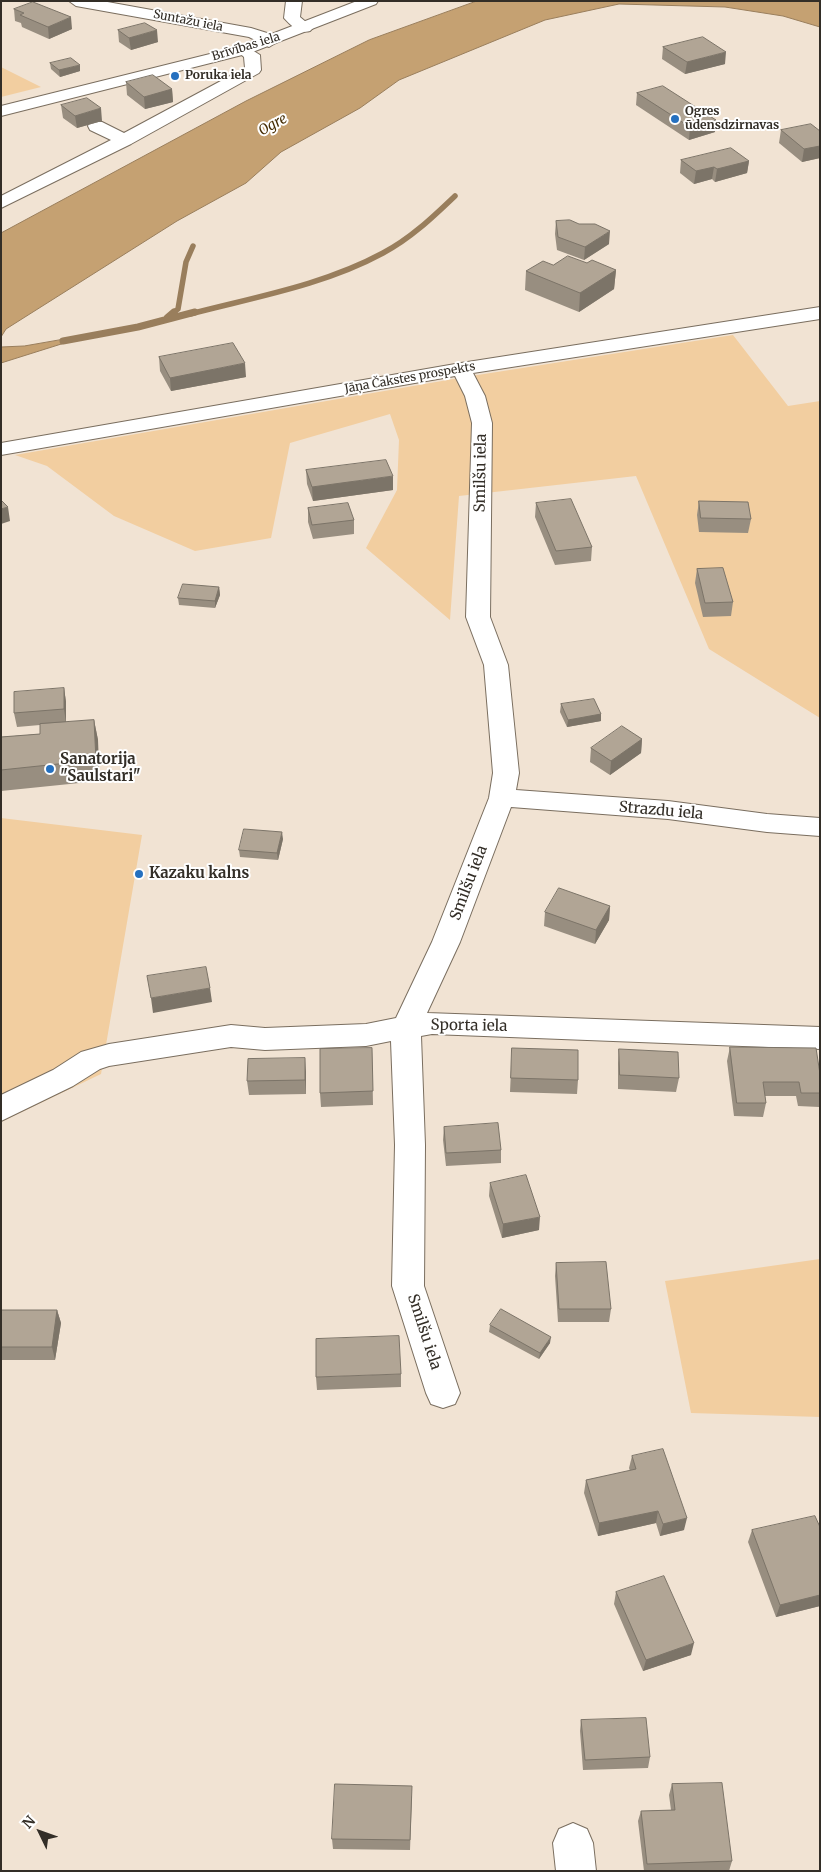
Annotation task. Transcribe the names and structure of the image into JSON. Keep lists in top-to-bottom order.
{
  "streets": {
    "street": [
      "Suntažu iela",
      "Brīvības iela",
      "Jāņa Čakstes prospekts",
      "Smilšu iela",
      "Strazdu iela",
      "Sporta iela"
    ]
  },
  "crossings": [
    ["Suntažu iela", "Brīvības iela"],
    ["Jāņa Čakstes prospekts", "Smilšu iela"],
    ["Smilšu iela", "Strazdu iela"],
    ["Smilšu iela", "Sporta iela"]
  ],
  "water": ["Ogre"],
  "places": [
    "Poruka iela",
    "Ogres ūdensdzirnavas",
    "Sanatorija \"Saulstari\"",
    "Kazaku kalns"
  ],
  "north": "top left"
}
